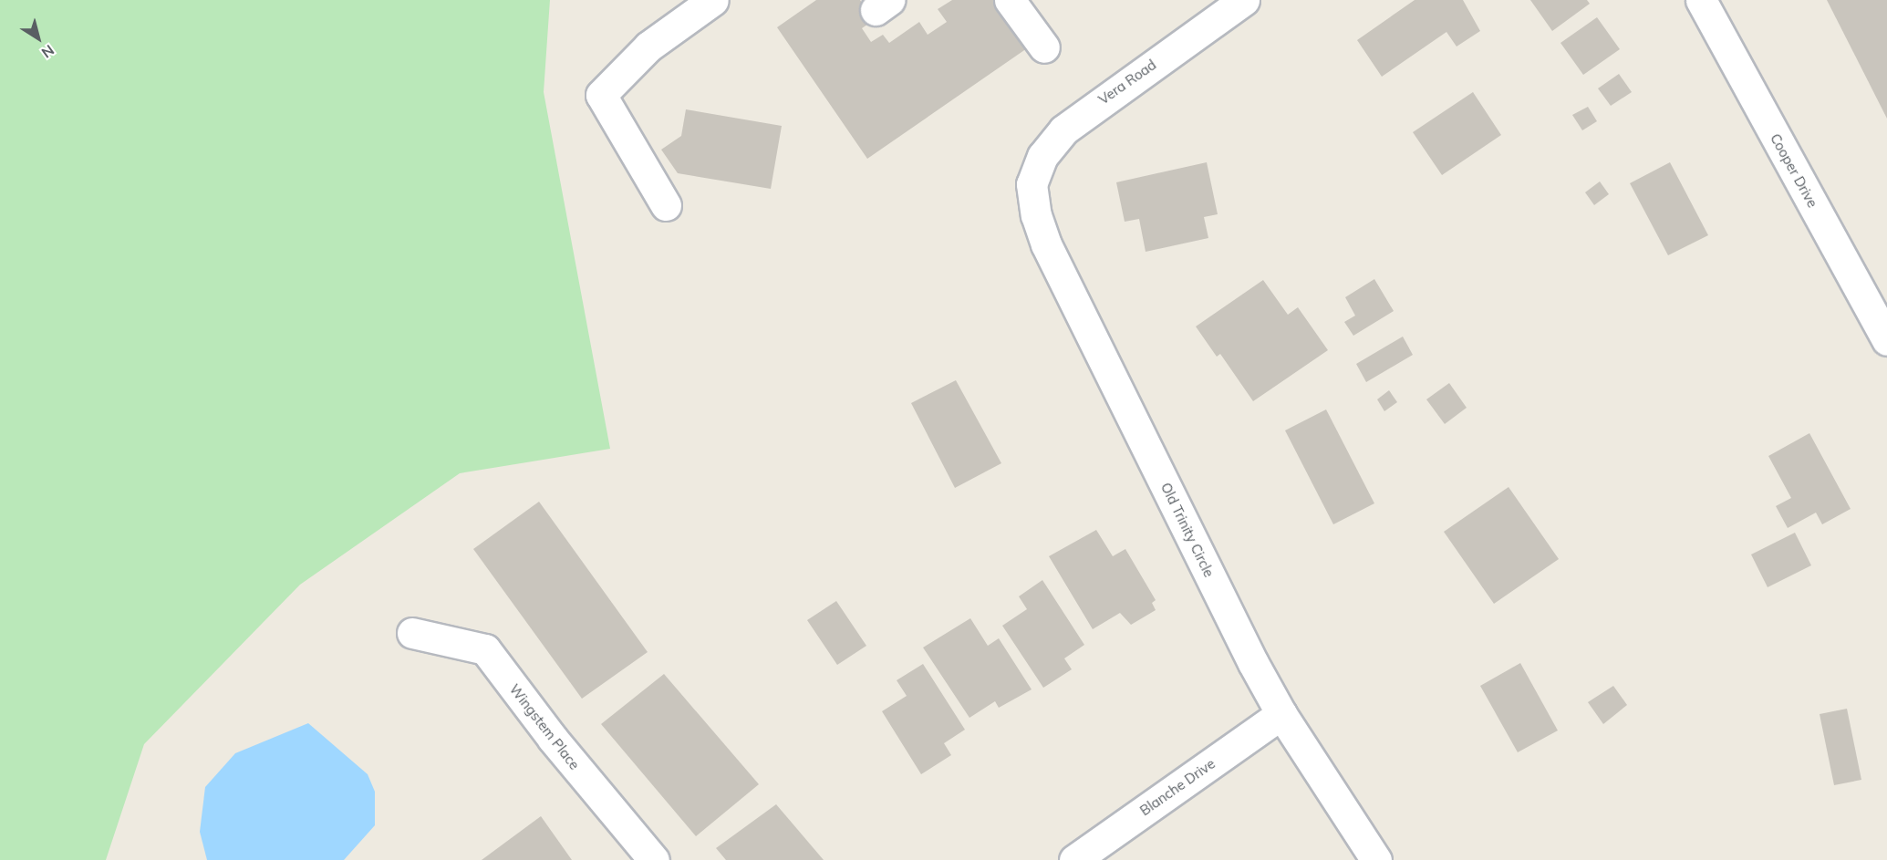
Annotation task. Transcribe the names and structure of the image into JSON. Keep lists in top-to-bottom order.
{
  "streets": {
    "street": [
      "Vera Road",
      "Cooper Drive",
      "Old Trinity Circle",
      "Wingstem Place",
      "Blanche Drive"
    ]
  },
  "crossings": [
    ["Vera Road", "Old Trinity Circle"],
    ["Old Trinity Circle", "Blanche Drive"]
  ],
  "north": "bottom right"
}
